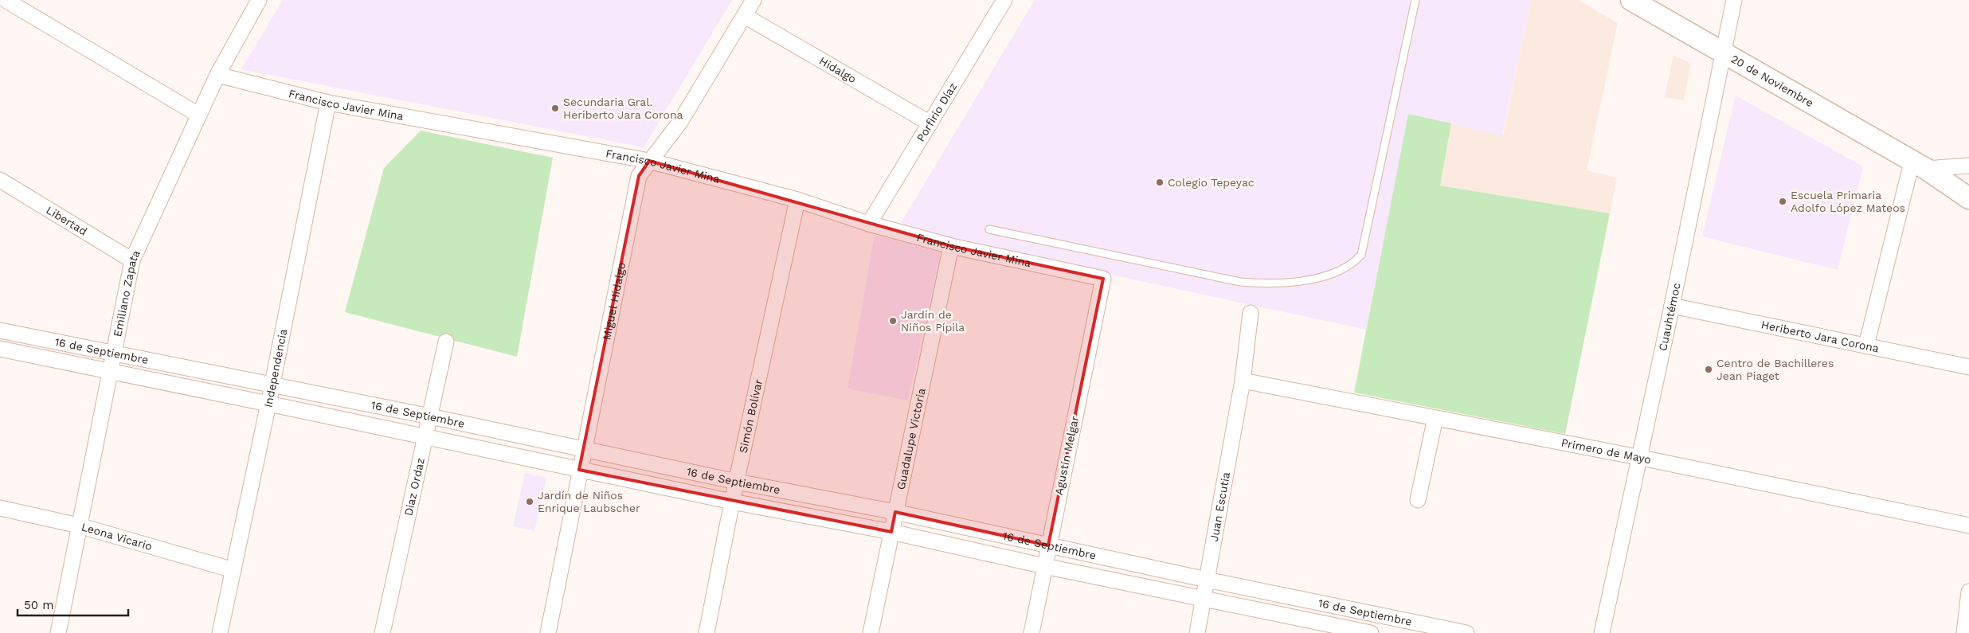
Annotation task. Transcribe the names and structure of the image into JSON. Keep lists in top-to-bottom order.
{
  "streets": {
    "main road": ["20 de Noviembre"],
    "street": [
      "Hidalgo",
      "Francisco Javier Mina",
      "Porfirio Díaz",
      "Libertad",
      "Emiliano Zapata",
      "Miguel Hidalgo",
      "Cuauhtémoc",
      "Heriberto Jara Corona",
      "16 de Septiembre",
      "Independencia",
      "Simón Bolívar",
      "Guadalupe Victoria",
      "Primero de Mayo",
      "Agustín Melgar",
      "Diaz Ordaz",
      "Juan Escutia",
      "Leona Vicario"
    ]
  },
  "crossings": [
    ["Hidalgo", "Porfirio Díaz"],
    ["Hidalgo", "Miguel Hidalgo"],
    ["20 de Noviembre", "Cuauhtémoc"],
    ["Francisco Javier Mina", "Porfirio Díaz"],
    ["Francisco Javier Mina", "Emiliano Zapata"],
    ["Francisco Javier Mina", "Miguel Hidalgo"],
    ["Francisco Javier Mina", "Independencia"],
    ["Francisco Javier Mina", "Simón Bolívar"],
    ["Francisco Javier Mina", "Guadalupe Victoria"],
    ["Francisco Javier Mina", "Agustín Melgar"],
    ["Libertad", "Emiliano Zapata"],
    ["Emiliano Zapata", "16 de Septiembre"],
    ["Emiliano Zapata", "Leona Vicario"],
    ["Miguel Hidalgo", "16 de Septiembre"],
    ["Cuauhtémoc", "Heriberto Jara Corona"],
    ["Cuauhtémoc", "Primero de Mayo"],
    ["16 de Septiembre", "Independencia"],
    ["16 de Septiembre", "Simón Bolívar"],
    ["16 de Septiembre", "Guadalupe Victoria"],
    ["16 de Septiembre", "Agustín Melgar"],
    ["16 de Septiembre", "Diaz Ordaz"],
    ["16 de Septiembre", "Juan Escutia"],
    ["Independencia", "Leona Vicario"],
    ["Primero de Mayo", "Juan Escutia"]
  ],
  "places": [
    "Secundaria Gral. Heriberto Jara Corona",
    "Colegio Tepeyac",
    "Escuela Primaria Adolfo López Mateos",
    "Jardín de Niños Pípila",
    "Centro de Bachilleres Jean Piaget",
    "Jardín de Niños Enrique Laubscher"
  ],
  "scale_bar": "50 m"
}
